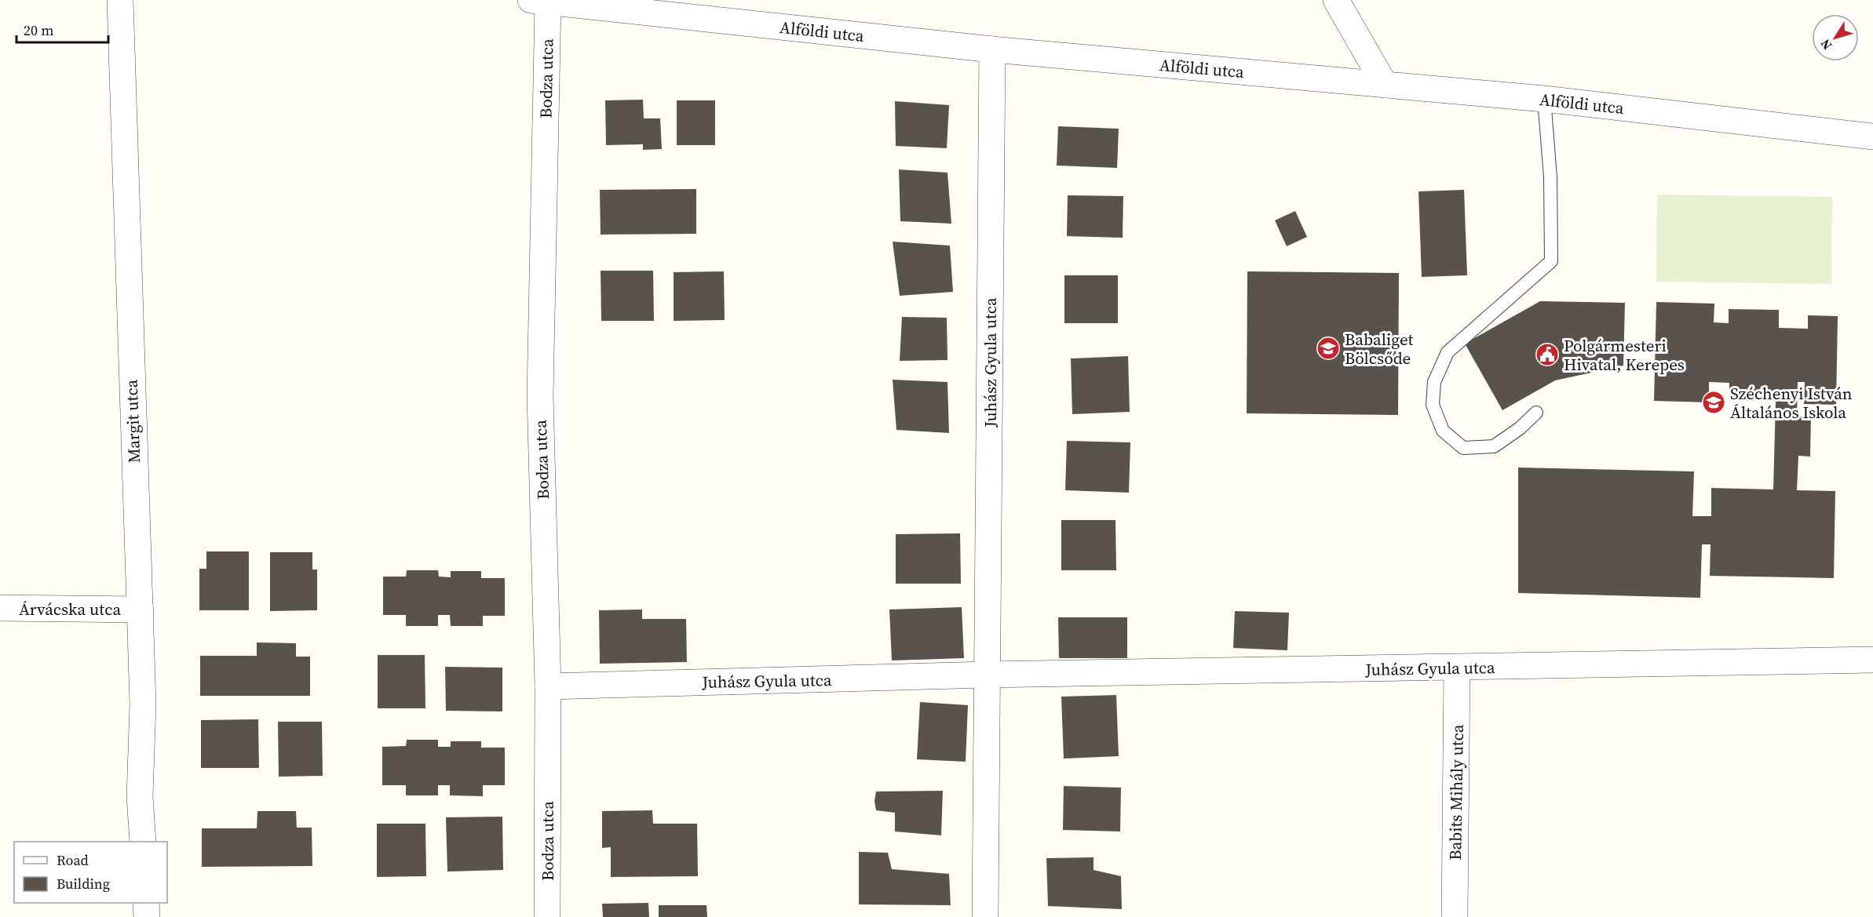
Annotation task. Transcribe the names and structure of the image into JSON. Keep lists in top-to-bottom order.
{
  "streets": {
    "street": [
      "Alföldi utca",
      "Bodza utca",
      "Juhász Gyula utca",
      "Margit utca",
      "Árvácska utca",
      "Babits Mihály utca"
    ]
  },
  "crossings": [
    ["Alföldi utca", "Bodza utca"],
    ["Alföldi utca", "Juhász Gyula utca"],
    ["Bodza utca", "Juhász Gyula utca"],
    ["Juhász Gyula utca", "Babits Mihály utca"],
    ["Margit utca", "Árvácska utca"]
  ],
  "places": {
    "school or university": ["Babaliget Bölcsőde", "Széchenyi István Általános Iskola"],
    "public building": ["Polgármesteri Hivatal, Kerepes"]
  },
  "legend": ["Road", "Building"],
  "scale_bar": "20 m",
  "north": "bottom left"
}
